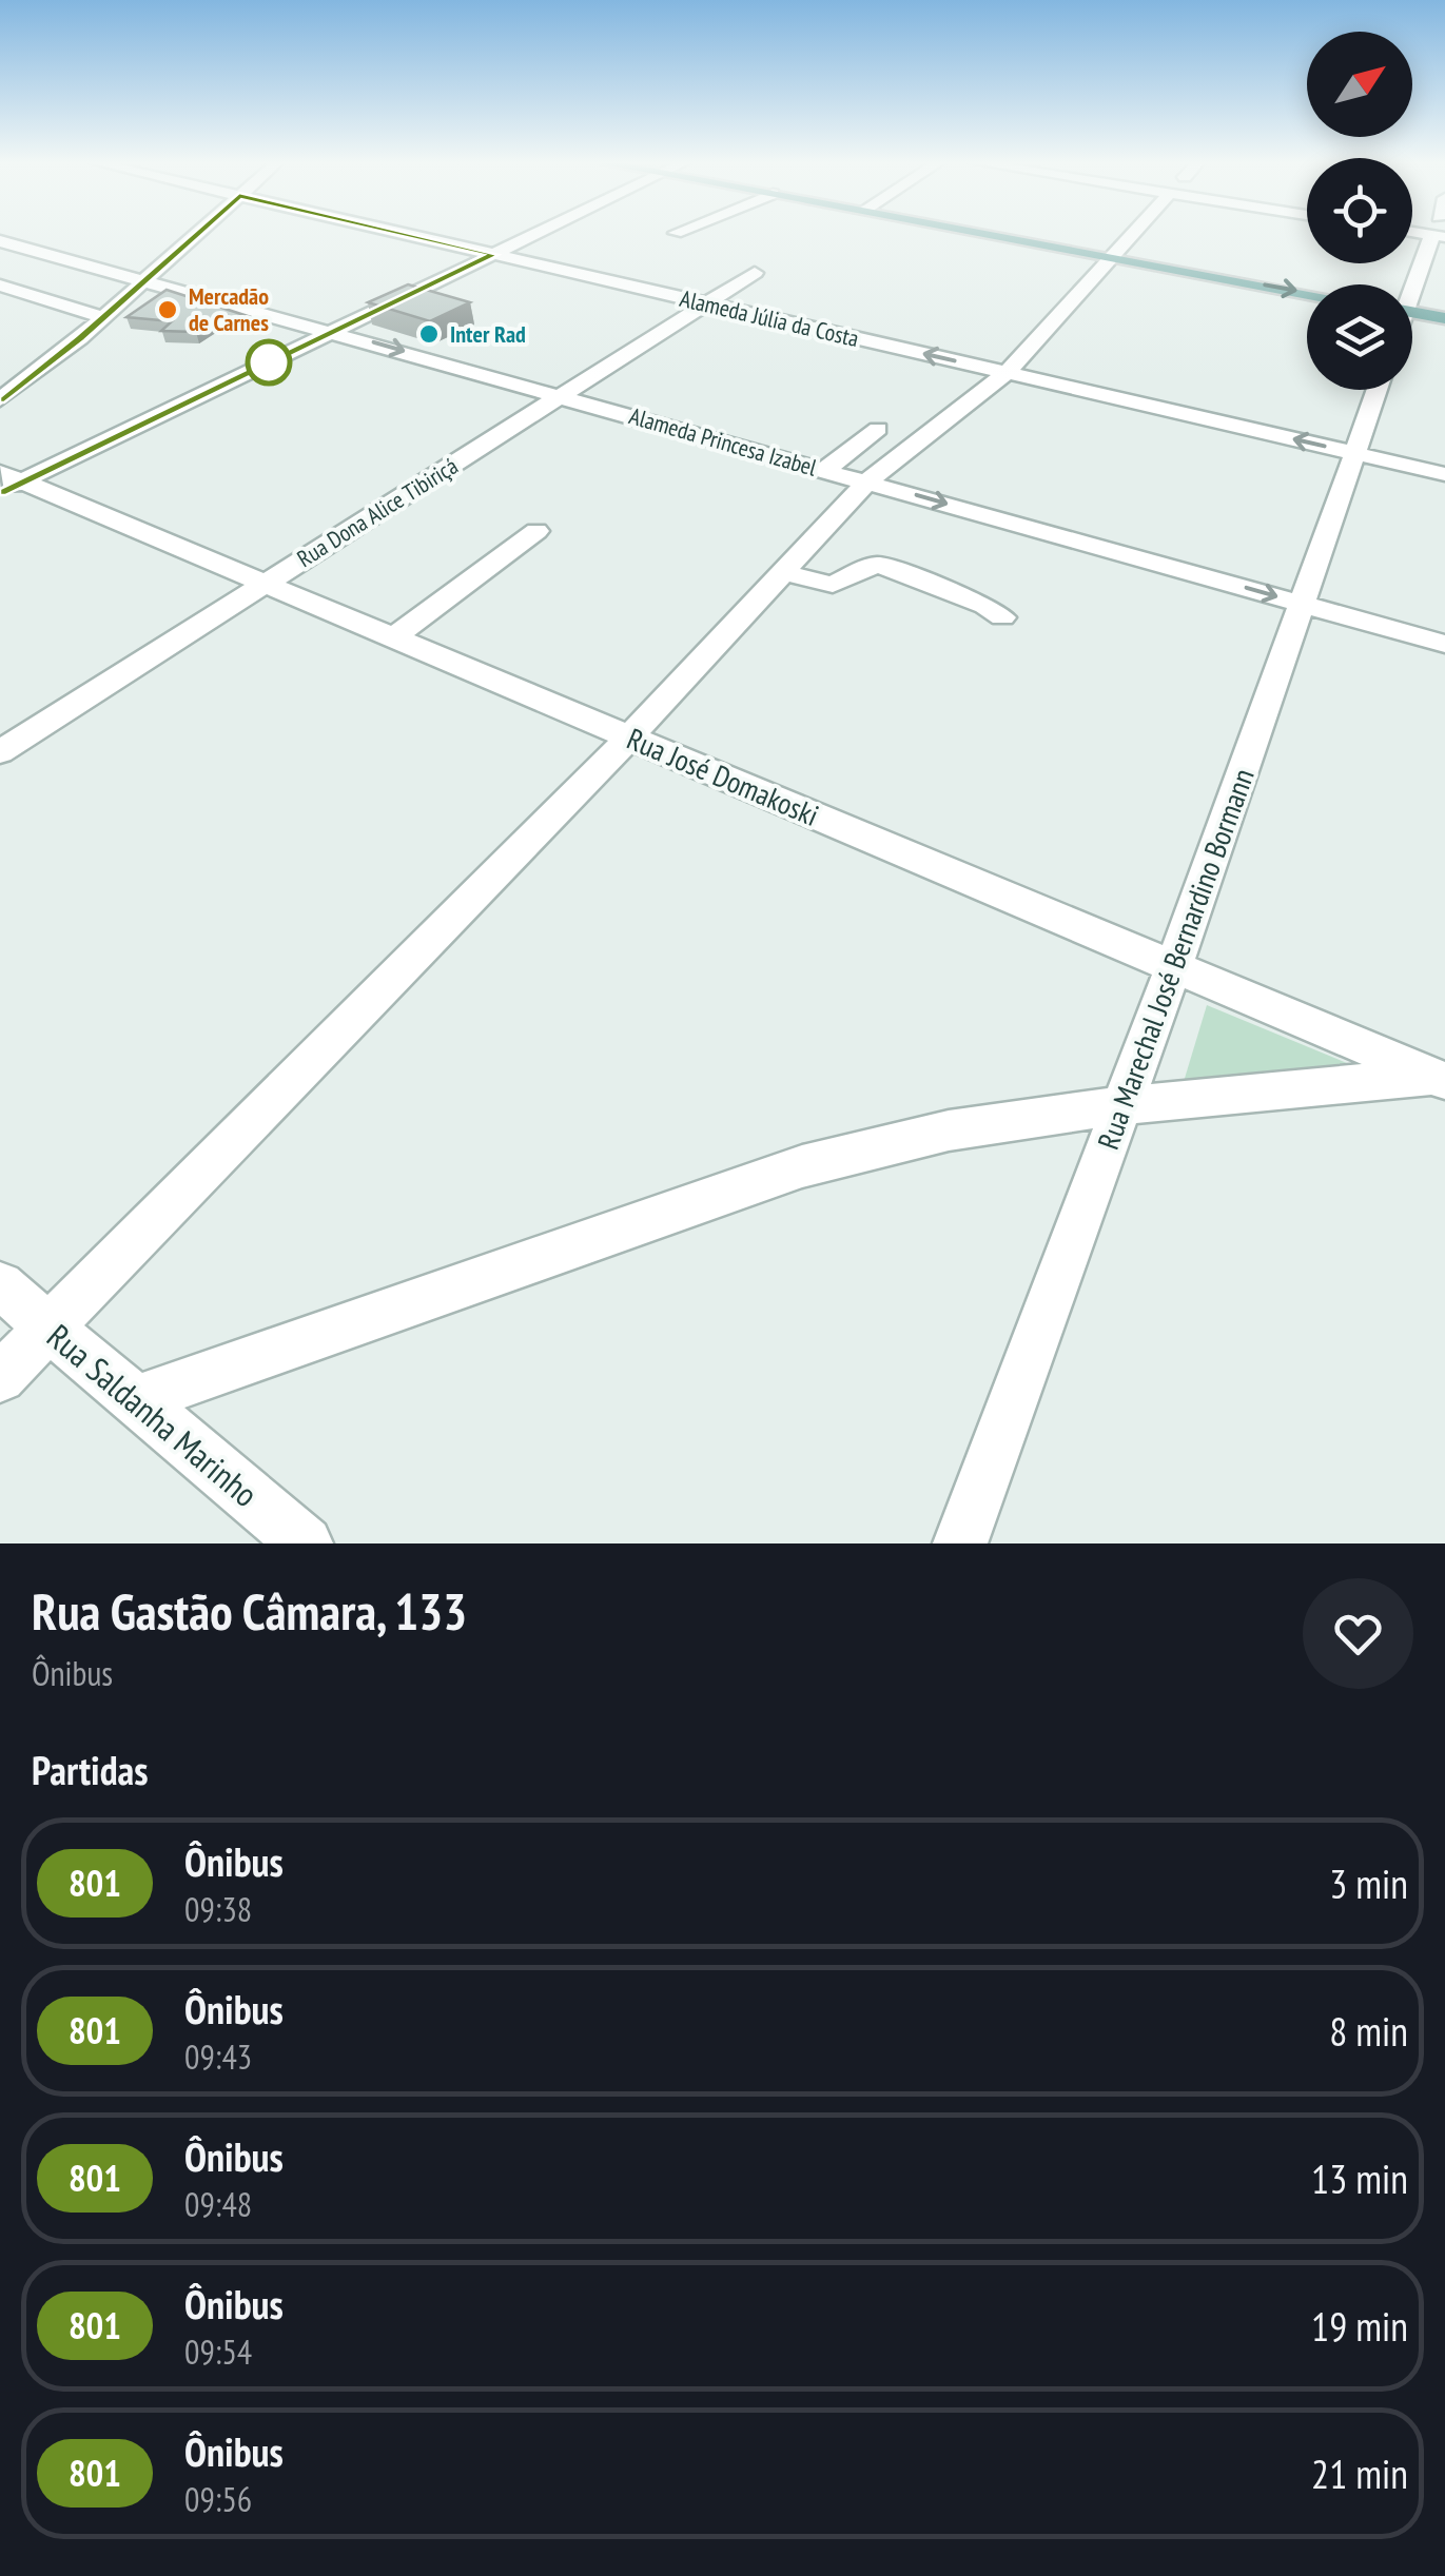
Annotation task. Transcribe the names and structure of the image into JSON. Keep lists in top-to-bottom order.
{
  "streets": {
    "street": [
      "Alameda Júlia da Costa",
      "Alameda Princesa Izabel",
      "Rua Dona Alice Tibiriçá",
      "Rua José Domakoski",
      "Rua Marechal José Bernardino Bormann",
      "Rua Saldanha Marinho"
    ]
  },
  "crossings": [
    ["Alameda Júlia da Costa", "Rua Dona Alice Tibiriçá"],
    ["Alameda Júlia da Costa", "Rua Marechal José Bernardino Bormann"],
    ["Alameda Princesa Izabel", "Rua Dona Alice Tibiriçá"],
    ["Alameda Princesa Izabel", "Rua Marechal José Bernardino Bormann"],
    ["Rua Dona Alice Tibiriçá", "Rua José Domakoski"],
    ["Rua José Domakoski", "Rua Marechal José Bernardino Bormann"]
  ],
  "one_way": ["Alameda Princesa Izabel"],
  "places": ["Mercadão de Carnes", "Inter Rad"],
  "lines": ["bus line 801"],
  "north": "top right",
  "page": {
    "heading": [
      ["Rua Gastão Câmara, 133", "Ônibus"],
      "Partidas"
    ],
    "list": [
      {
        "mark": "801",
        "name": "Ônibus",
        "note": "09:38",
        "value": "3 min"
      },
      {
        "mark": "801",
        "name": "Ônibus",
        "note": "09:43",
        "value": "8 min"
      },
      {
        "mark": "801",
        "name": "Ônibus",
        "note": "09:48",
        "value": "13 min"
      },
      {
        "mark": "801",
        "name": "Ônibus",
        "note": "09:54",
        "value": "19 min"
      },
      {
        "mark": "801",
        "name": "Ônibus",
        "note": "09:56",
        "value": "21 min"
      }
    ]
  }
}
